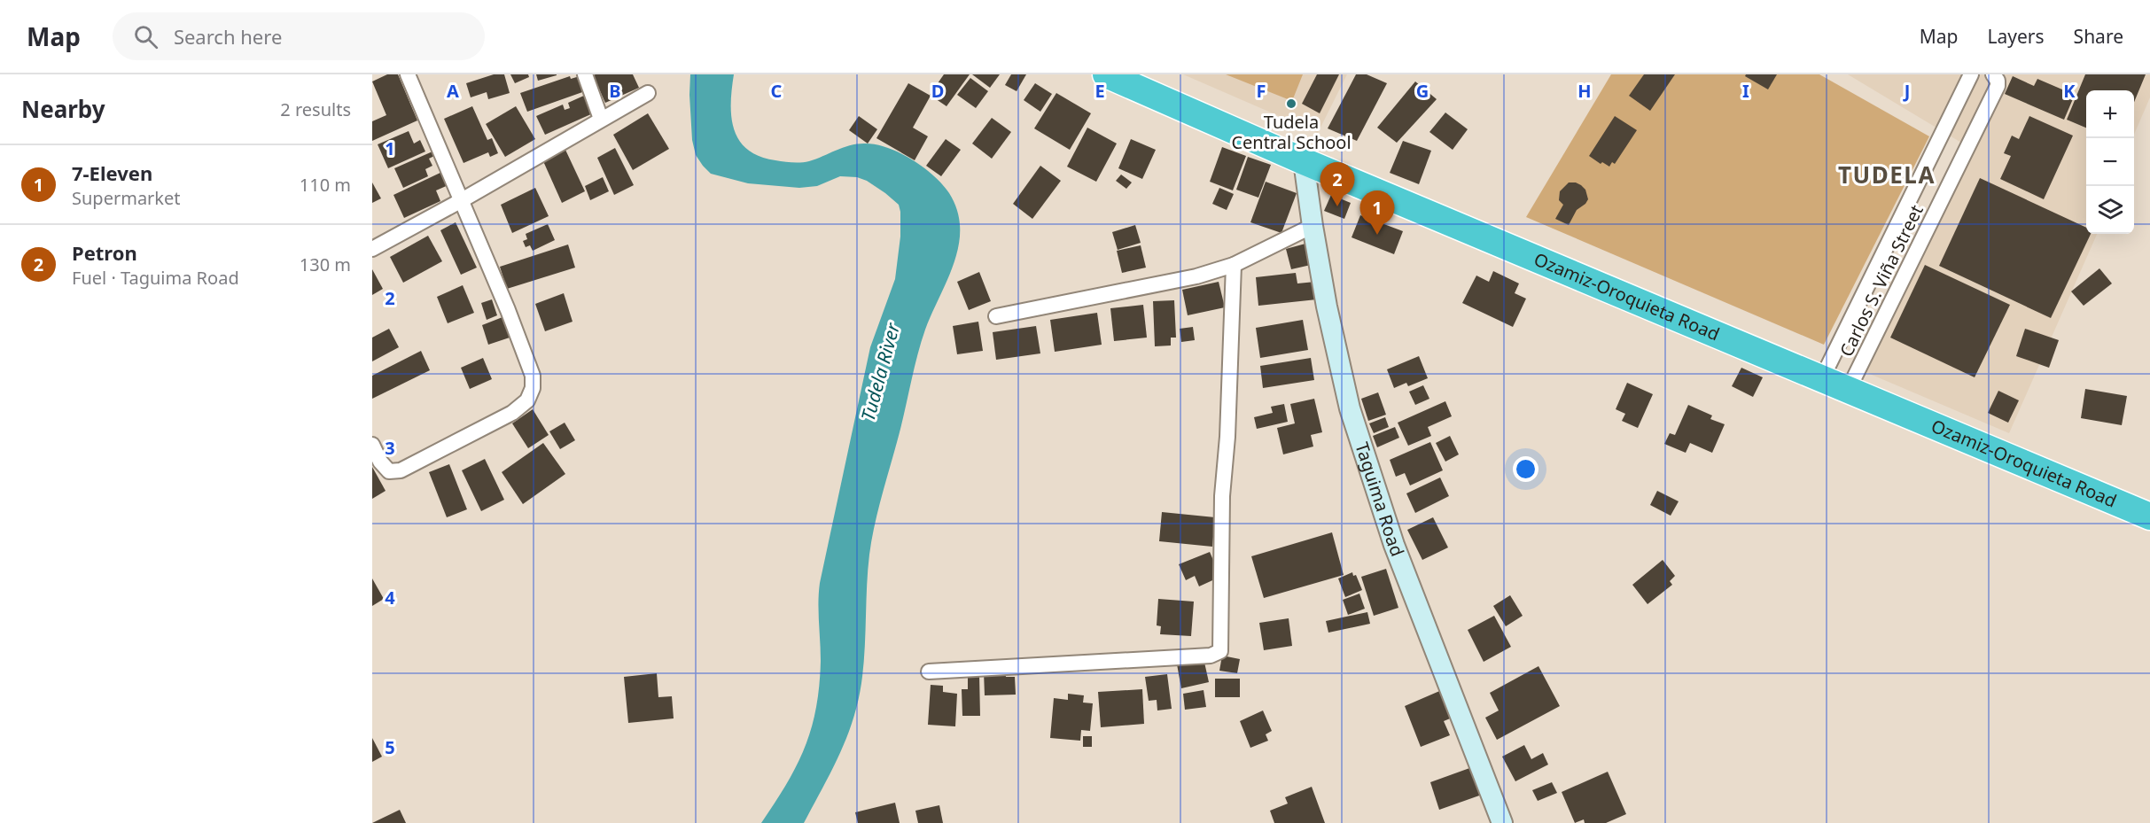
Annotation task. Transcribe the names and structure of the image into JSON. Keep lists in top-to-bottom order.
{
  "streets": {
    "highway": ["Ozamiz-Oroquieta Road"],
    "street": ["Carlos S. Viña Street", "Taguima Road"]
  },
  "crossings": [
    ["Carlos S. Viña Street", "Ozamiz-Oroquieta Road"],
    ["Ozamiz-Oroquieta Road", "Taguima Road"]
  ],
  "districts": ["TUDELA"],
  "water": ["Tudela River"],
  "places": ["Tudela Central School"],
  "page": {
    "header": "Map",
    "search": "Search here",
    "nav": ["Map", "Layers", "Share"],
    "heading": ["Nearby", "2 results"],
    "map_buttons": ["+", "−"],
    "list": [
      {
        "mark": "1",
        "name": "7-Eleven",
        "note": "Supermarket",
        "value": "110 m"
      },
      {
        "mark": "2",
        "name": "Petron",
        "note": "Fuel · Taguima Road",
        "value": "130 m"
      }
    ],
    "pins": ["2", "1"]
  },
  "grid": {
    "columns": [
      "A",
      "B",
      "C",
      "D",
      "E",
      "F",
      "G",
      "H",
      "I",
      "J",
      "K"
    ],
    "rows": [
      "1",
      "2",
      "3",
      "4",
      "5"
    ]
  }
}
